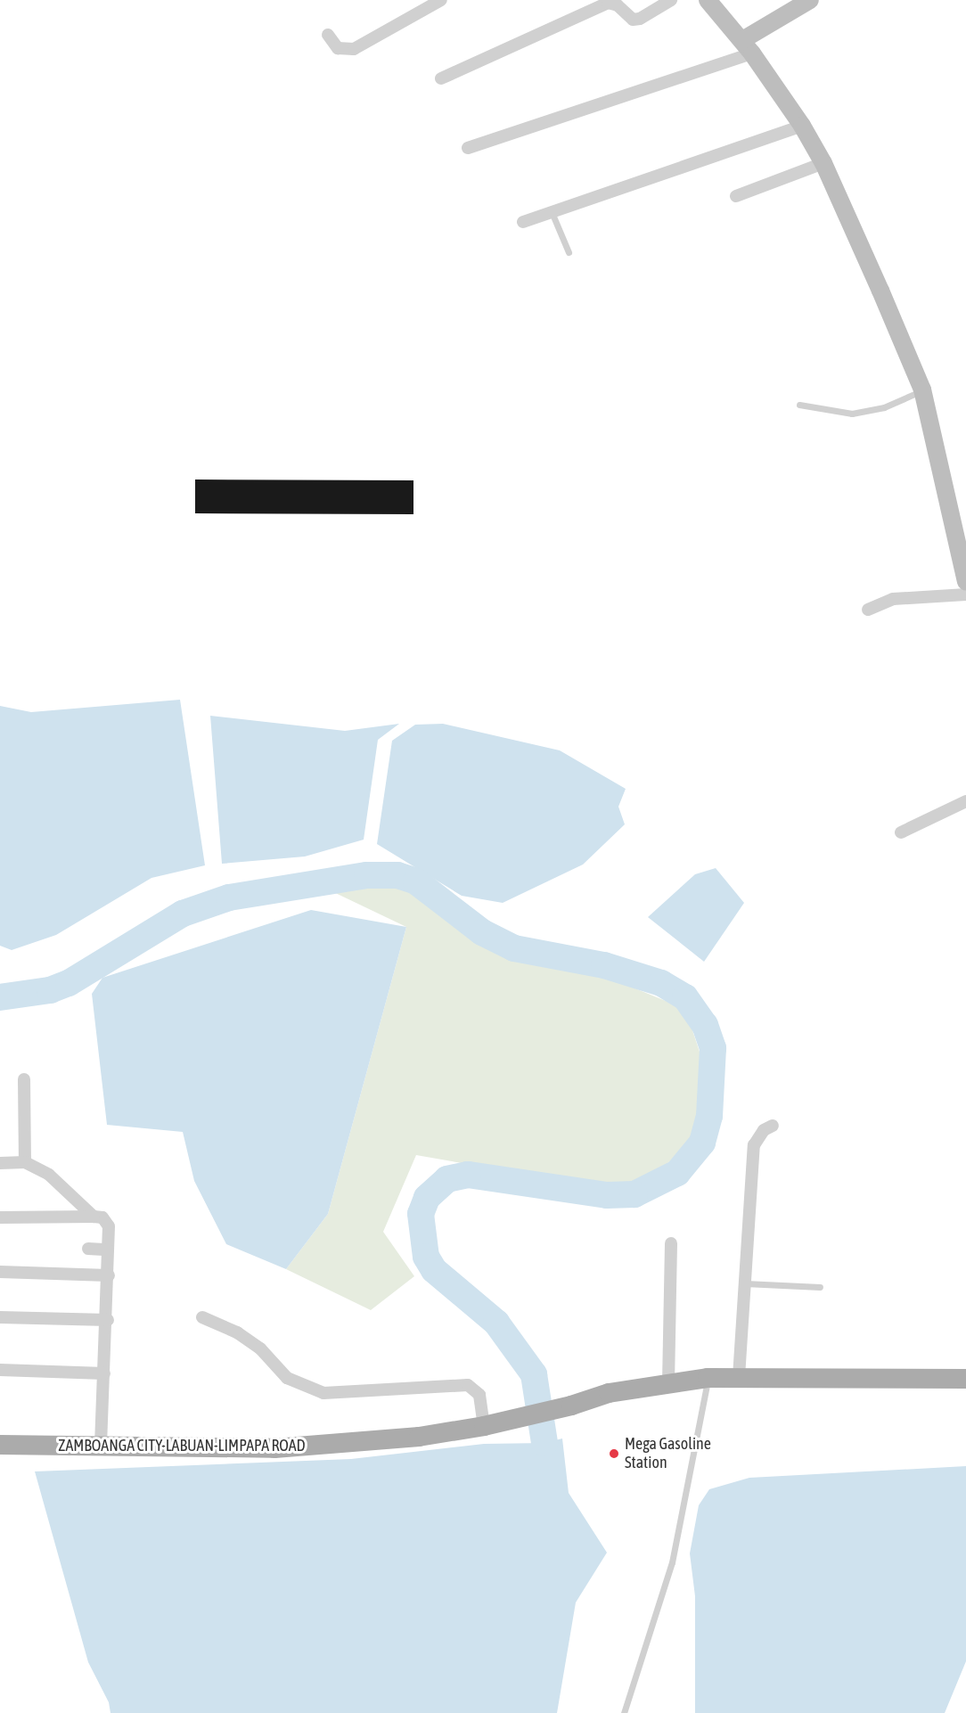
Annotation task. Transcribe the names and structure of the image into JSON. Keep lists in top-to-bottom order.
{
  "streets": {
    "main road": ["ZAMBOANGA CITY-LABUAN-LIMPAPA ROAD"]
  },
  "places": ["Mega Gasoline Station"]
}
